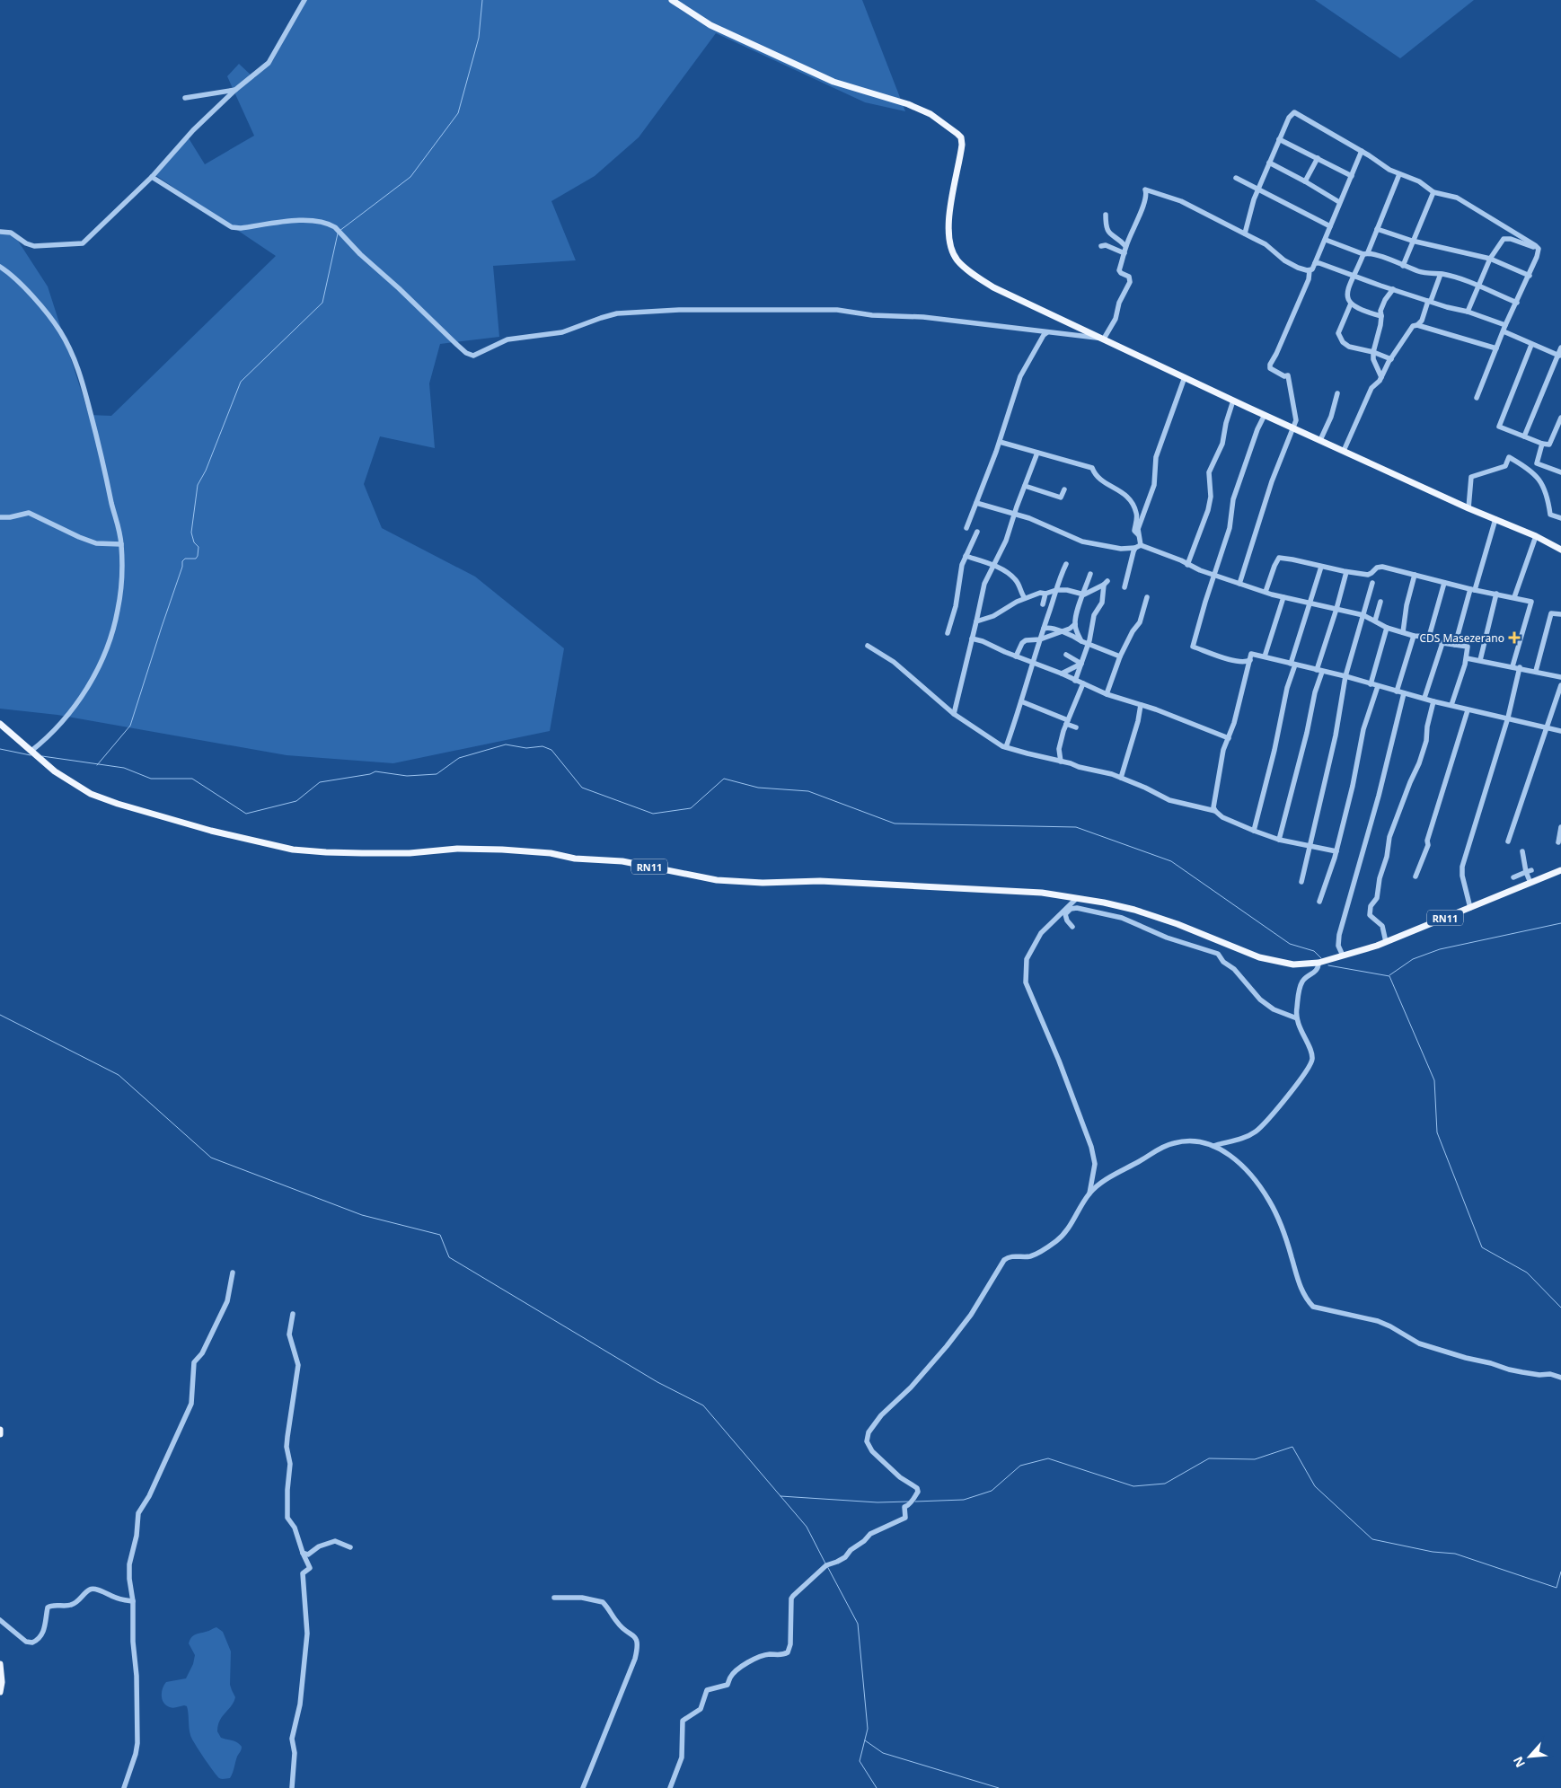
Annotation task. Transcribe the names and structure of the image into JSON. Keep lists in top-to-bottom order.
{
  "streets": {
    "main road": ["RN11"]
  },
  "places": {
    "health": ["CDS Masezerano"]
  },
  "north": "bottom left"
}
